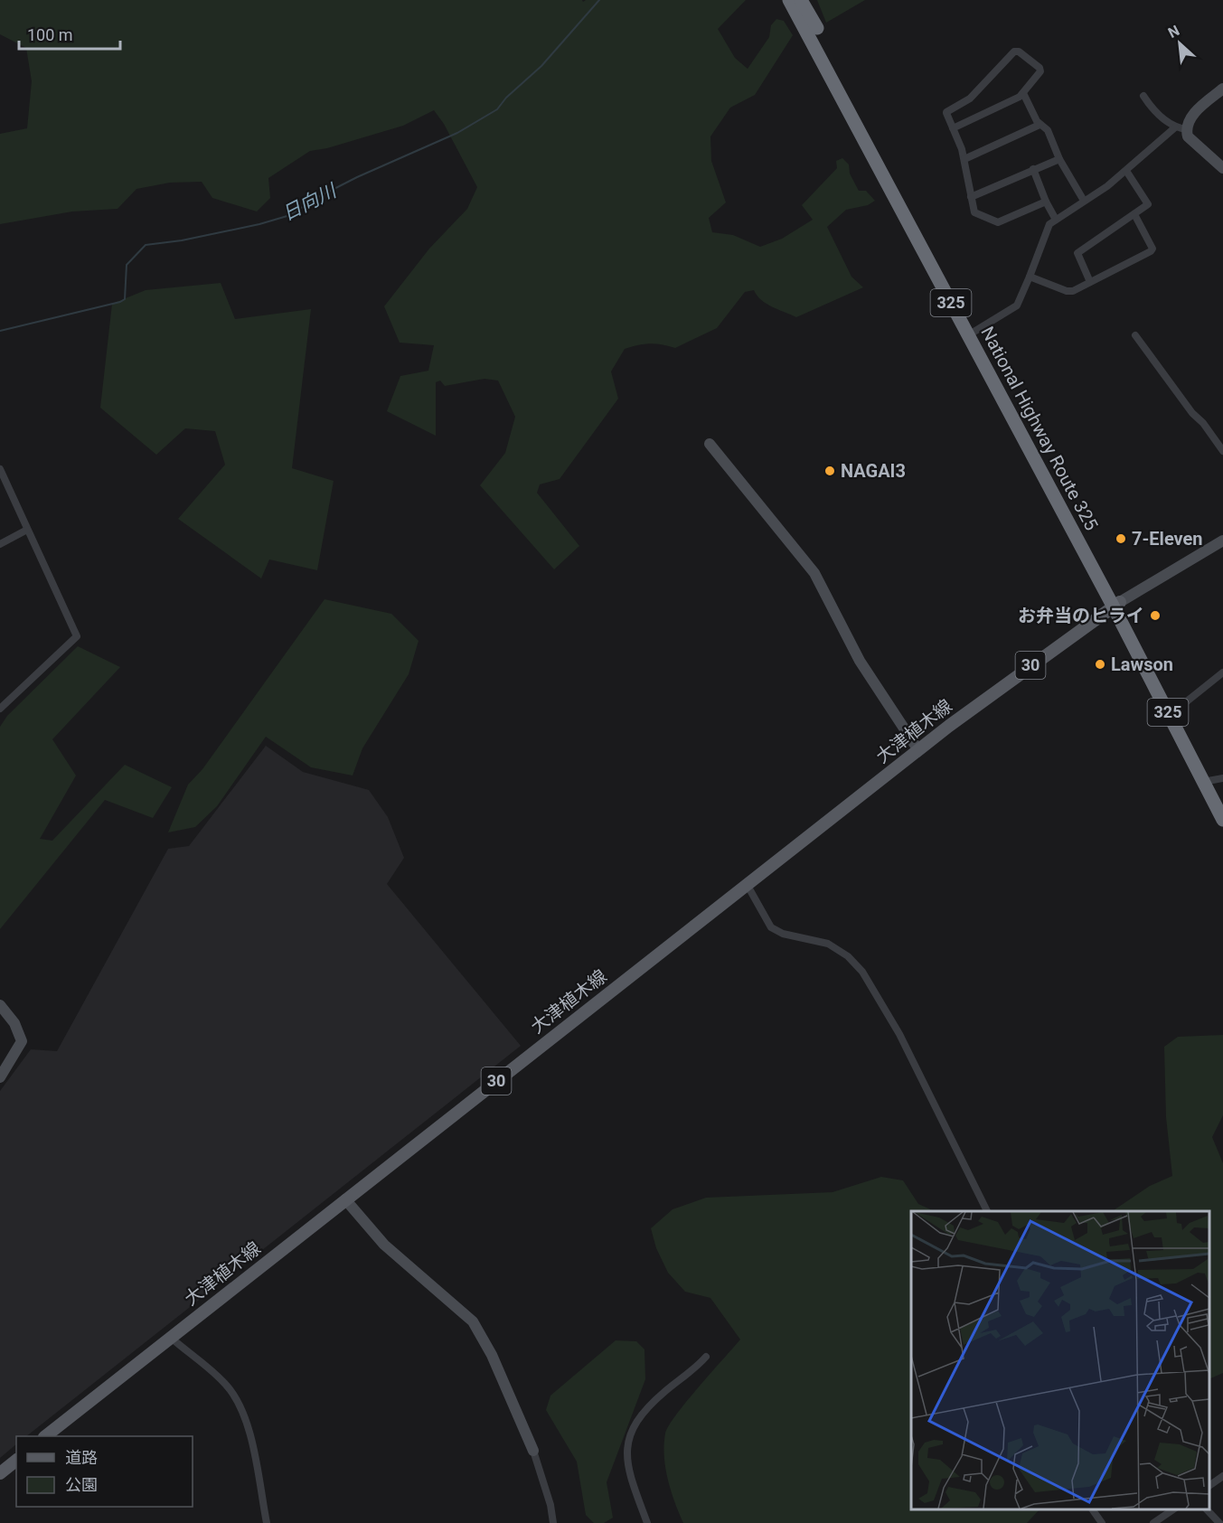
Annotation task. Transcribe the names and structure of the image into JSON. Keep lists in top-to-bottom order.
{
  "streets": {
    "highway": ["325", "National Highway Route 325"],
    "main road": ["30", "大津植木線"]
  },
  "crossings": [
    ["National Highway Route 325", "大津植木線"]
  ],
  "water": ["日向川"],
  "places": [
    "NAGAI3",
    "7-Eleven",
    "お弁当のヒライ",
    "Lawson"
  ],
  "legend": ["道路", "公園"],
  "scale_bar": "100 m",
  "north": "top left"
}
